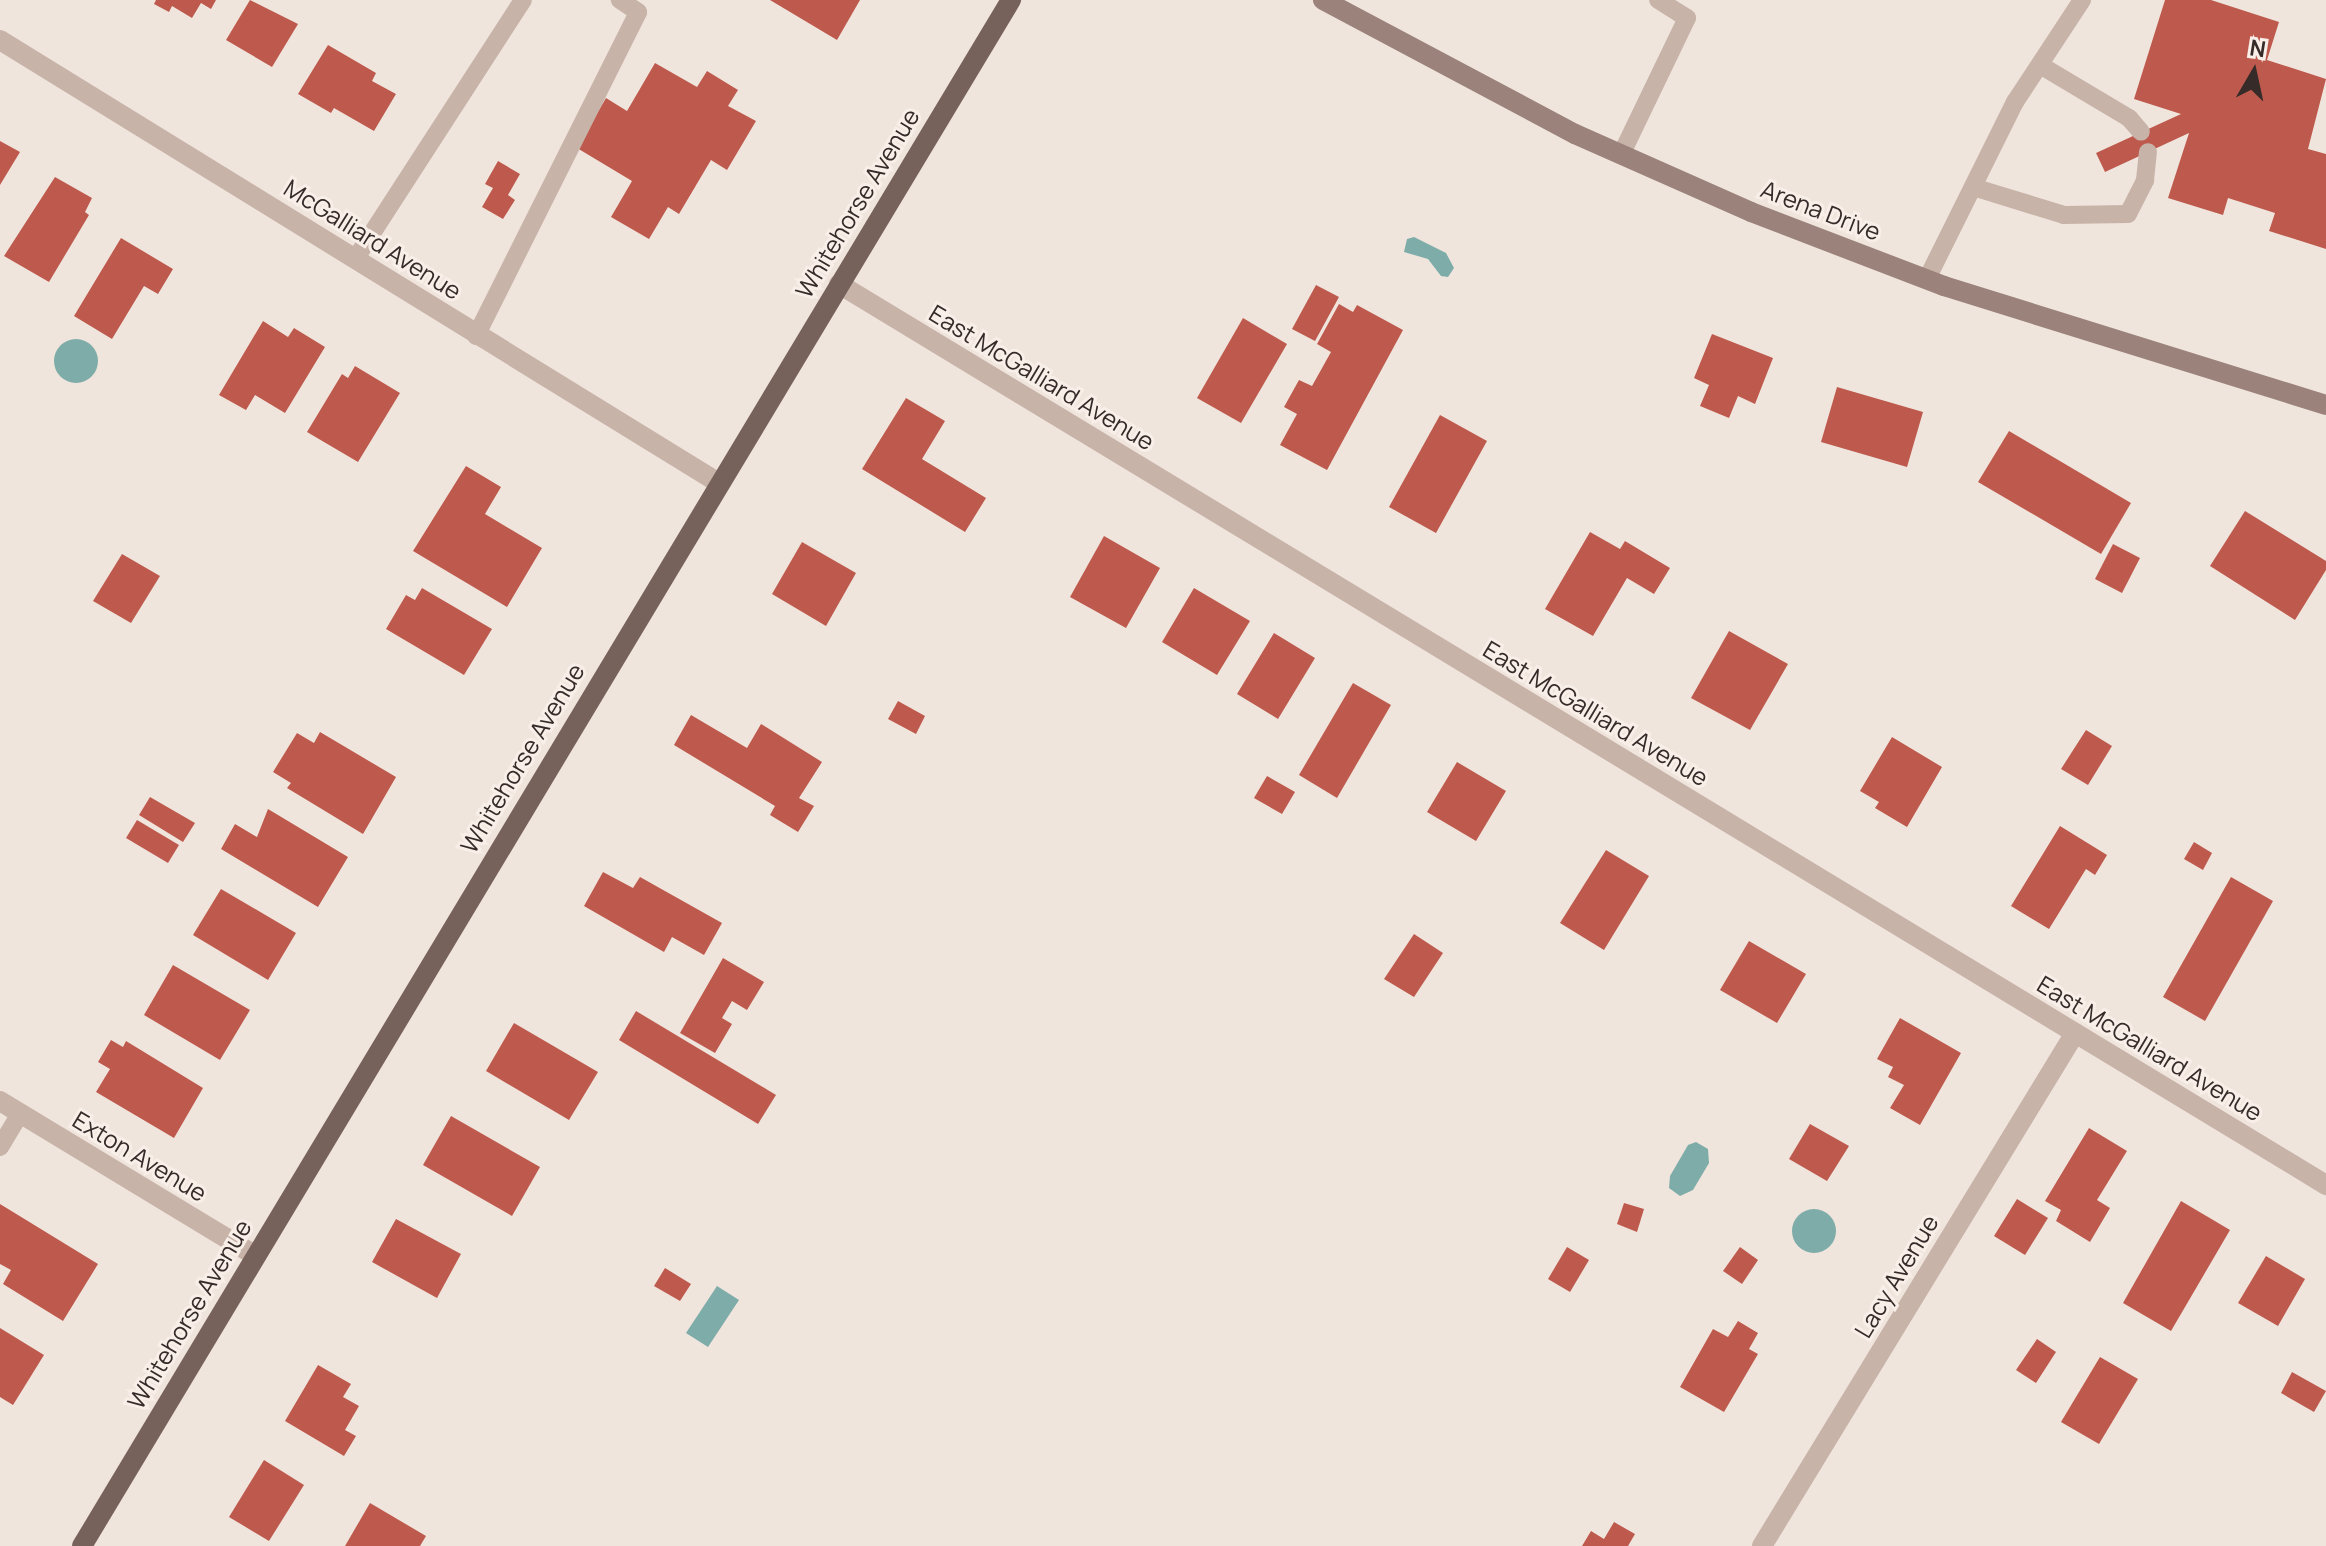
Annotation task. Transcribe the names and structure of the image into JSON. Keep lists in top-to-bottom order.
{
  "streets": {
    "main road": ["Whitehorse Avenue", "Arena Drive"],
    "street": [
      "McGalliard Avenue",
      "East McGalliard Avenue",
      "Exton Avenue",
      "Lacy Avenue"
    ]
  },
  "crossings": [
    ["Whitehorse Avenue", "McGalliard Avenue"],
    ["Whitehorse Avenue", "East McGalliard Avenue"],
    ["Whitehorse Avenue", "Exton Avenue"],
    ["East McGalliard Avenue", "Lacy Avenue"]
  ],
  "north": "top"
}
